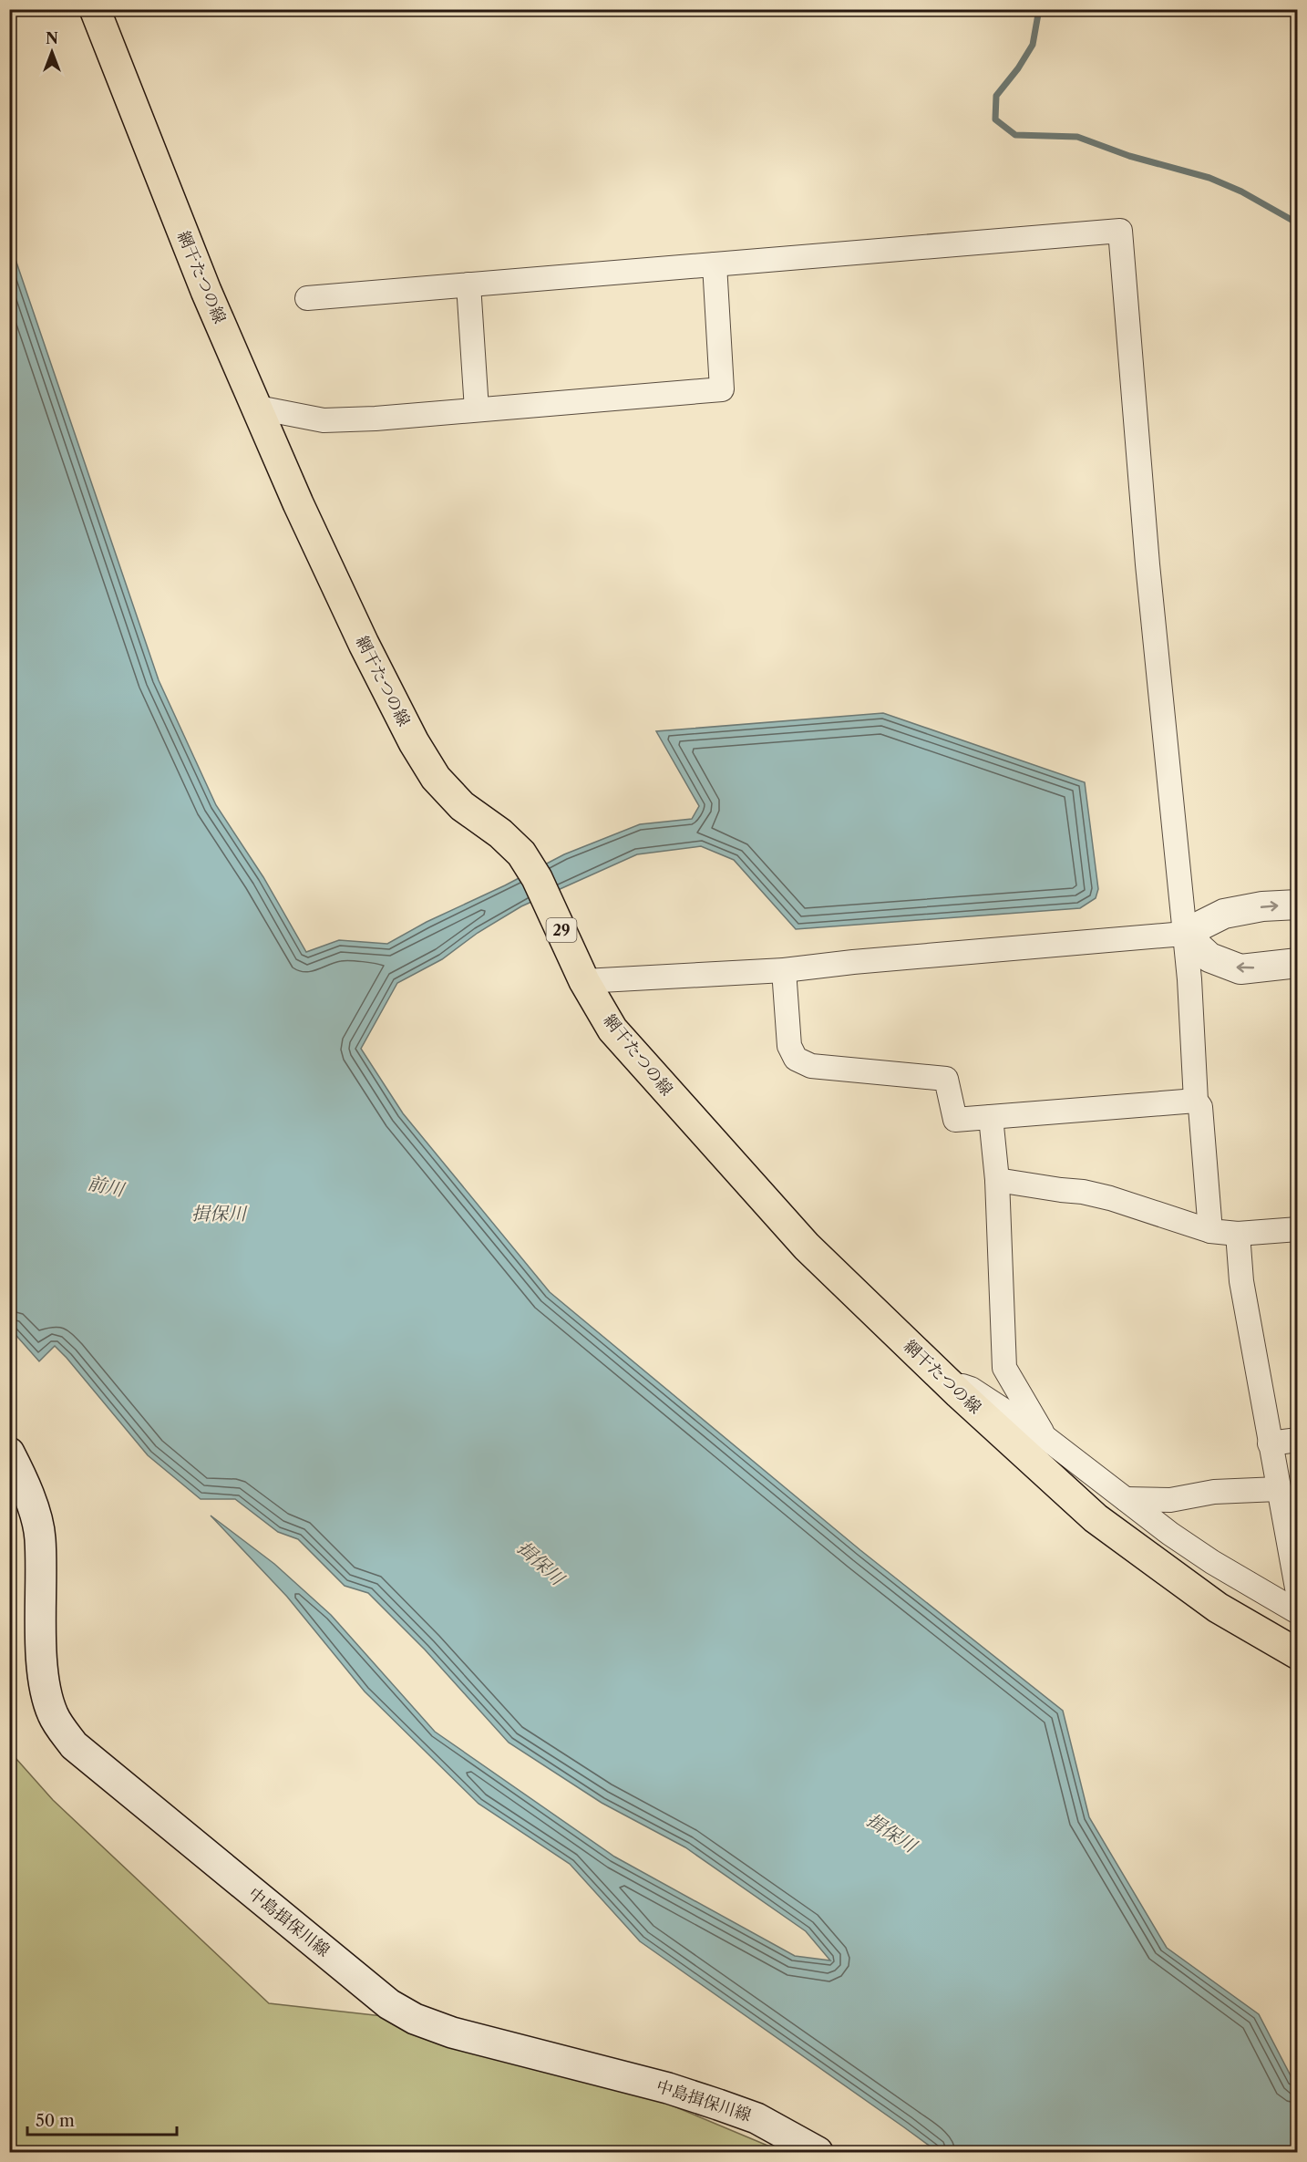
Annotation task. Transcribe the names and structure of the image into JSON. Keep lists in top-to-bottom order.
{
  "streets": {
    "main road": ["網干たつの線", "29", "中島揖保川線"]
  },
  "water": ["前川", "揖保川"],
  "scale_bar": "50 m",
  "north": "top"
}
